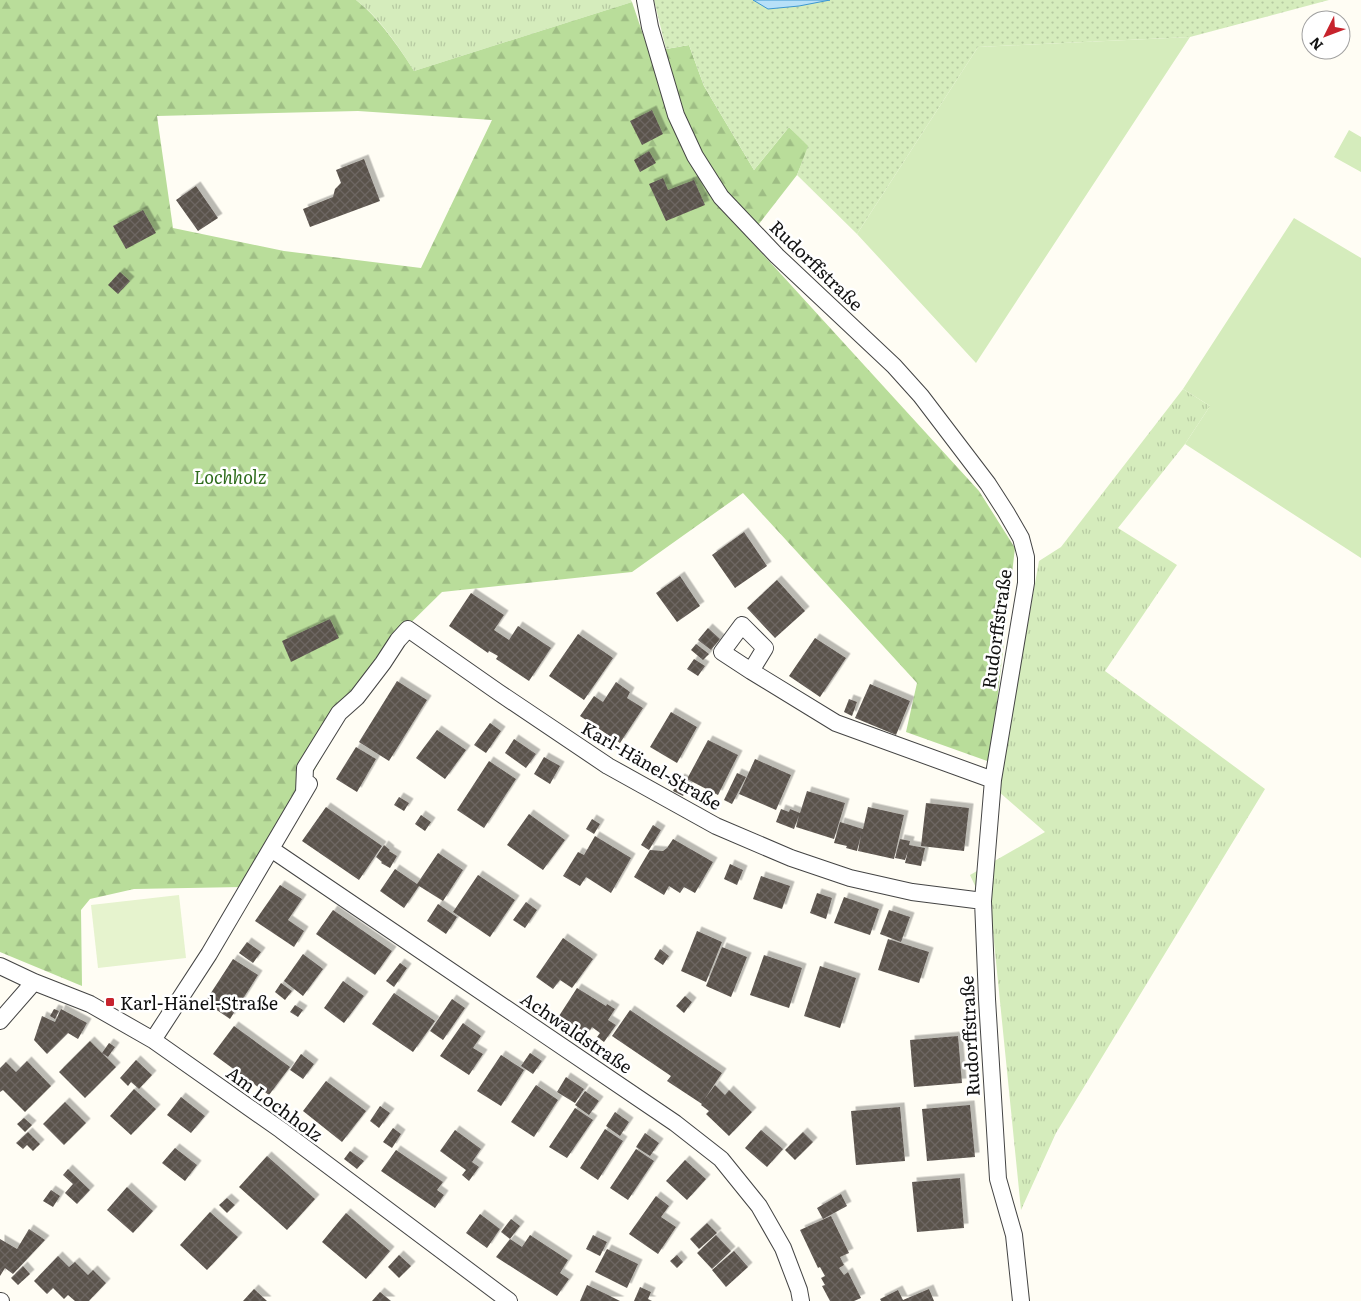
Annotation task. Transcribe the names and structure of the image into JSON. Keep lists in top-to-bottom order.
{
  "streets": {
    "street": [
      "Rudorffstraße",
      "Karl-Hänel-Straße",
      "Achwaldstraße",
      "Am Lochholz"
    ]
  },
  "crossings": [
    ["Rudorffstraße", "Karl-Hänel-Straße"],
    ["Karl-Hänel-Straße", "Achwaldstraße"],
    ["Karl-Hänel-Straße", "Am Lochholz"]
  ],
  "parks": ["Lochholz"],
  "places": {
    "transit": ["Karl-Hänel-Straße"]
  },
  "north": "bottom left"
}
